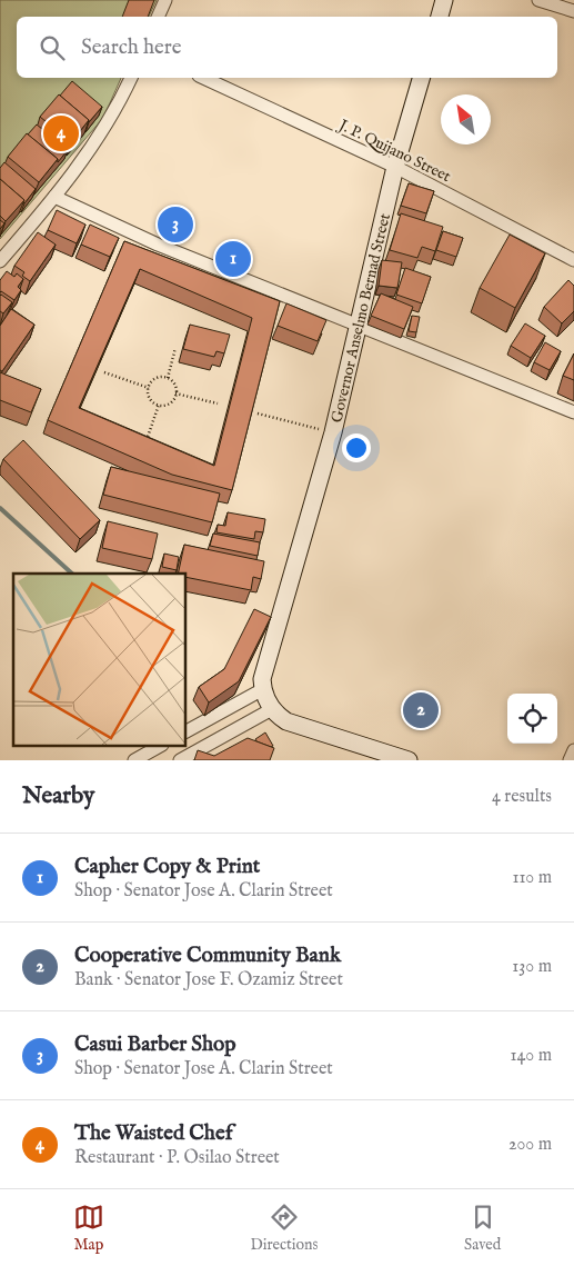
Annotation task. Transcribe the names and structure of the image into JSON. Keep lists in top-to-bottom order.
{
  "streets": {
    "main road": ["Governor Anselmo Bernad Street"],
    "street": ["J. P. Quijano Street"]
  },
  "crossings": [
    ["J. P. Quijano Street", "Governor Anselmo Bernad Street"]
  ],
  "north": "top left",
  "page": {
    "search": "Search here",
    "pins": [
      "4",
      "3",
      "1",
      "2"
    ],
    "heading": ["Nearby", "4 results"],
    "list": [
      {
        "mark": "1",
        "name": "Capher Copy & Print",
        "note": "Shop · Senator Jose A. Clarin Street",
        "value": "110 m"
      },
      {
        "mark": "2",
        "name": "Cooperative Community Bank",
        "note": "Bank · Senator Jose F. Ozamiz Street",
        "value": "130 m"
      },
      {
        "mark": "3",
        "name": "Casui Barber Shop",
        "note": "Shop · Senator Jose A. Clarin Street",
        "value": "140 m"
      },
      {
        "mark": "4",
        "name": "The Waisted Chef",
        "note": "Restaurant · P. Osilao Street",
        "value": "200 m"
      }
    ],
    "nav": ["Map", "Directions", "Saved"]
  }
}
